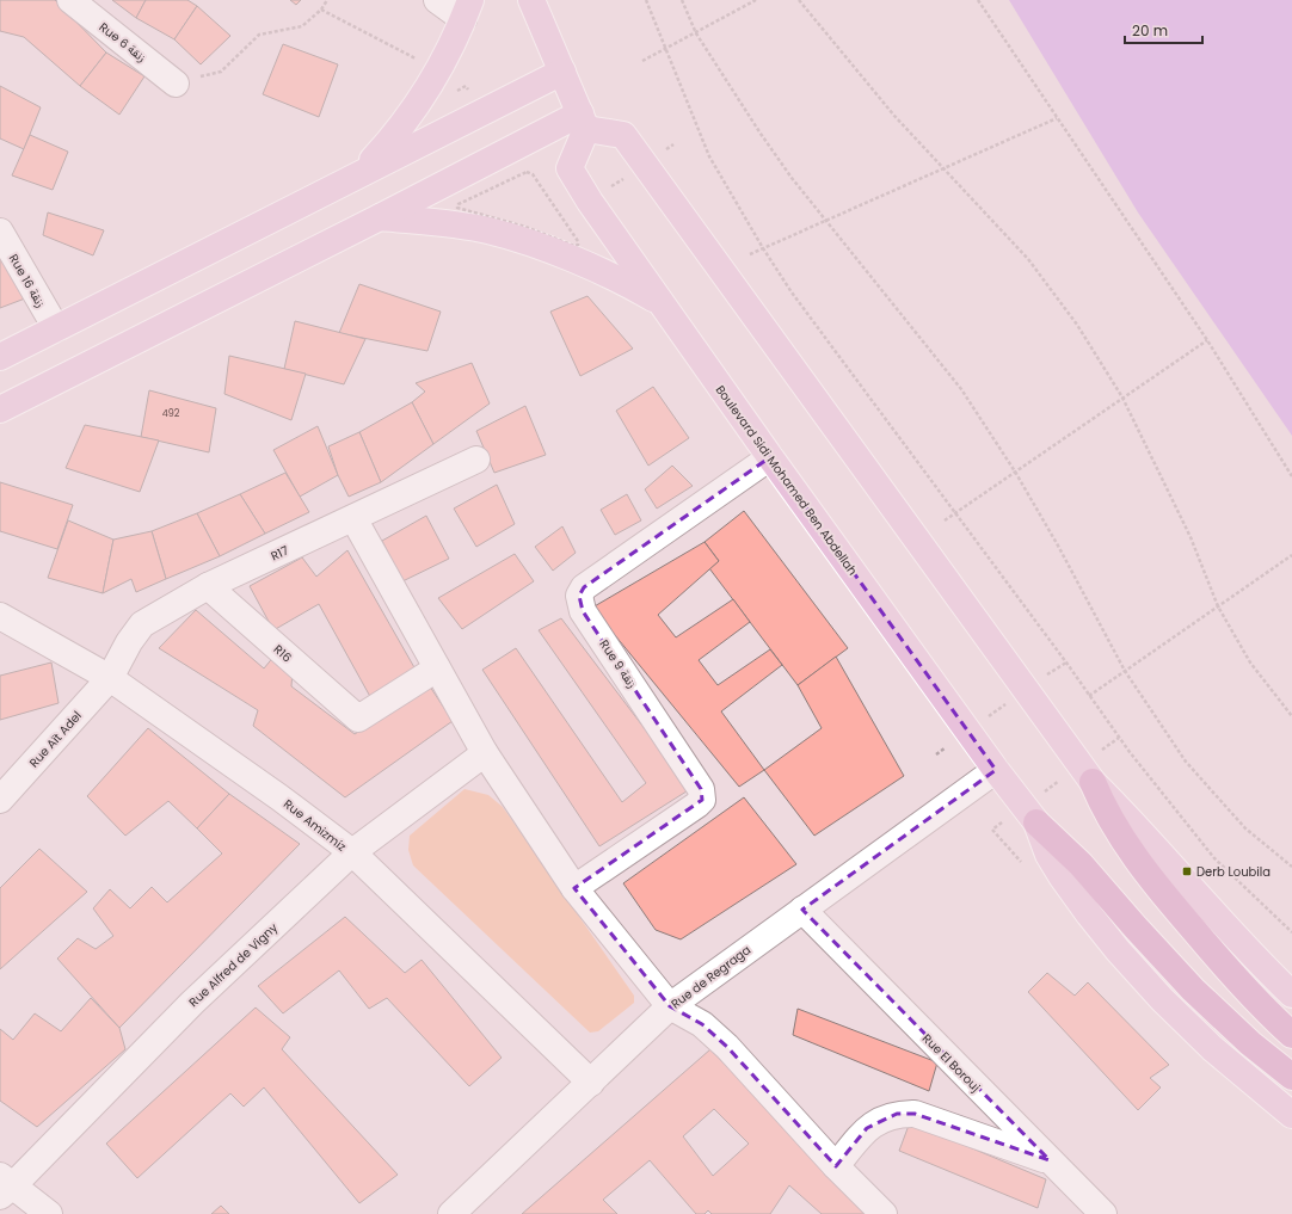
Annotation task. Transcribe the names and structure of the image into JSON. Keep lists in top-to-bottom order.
{
  "streets": {
    "highway": ["Boulevard Sidi Mohamed Ben Abdellah"],
    "street": [
      "Rue 6 زنقة",
      "Rue 16 زنقة",
      "R17",
      "R16",
      "Rue 9 زنقة",
      "Rue Aït Adel",
      "Rue Amizmiz",
      "Rue Alfred de Vigny",
      "Rue de Regraga",
      "Rue El Borouj"
    ]
  },
  "crossings": [
    ["Boulevard Sidi Mohamed Ben Abdellah", "Rue 9 زنقة"],
    ["Boulevard Sidi Mohamed Ben Abdellah", "Rue de Regraga"],
    ["R17", "R16"],
    ["R17", "Rue Aït Adel"],
    ["R17", "Rue Amizmiz"],
    ["Rue Aït Adel", "Rue Amizmiz"],
    ["Rue Amizmiz", "Rue Alfred de Vigny"],
    ["Rue Amizmiz", "Rue de Regraga"],
    ["Rue de Regraga", "Rue El Borouj"]
  ],
  "places": {
    "transit": ["Derb Loubila"]
  },
  "house_numbers": ["492"],
  "scale_bar": "20 m"
}
